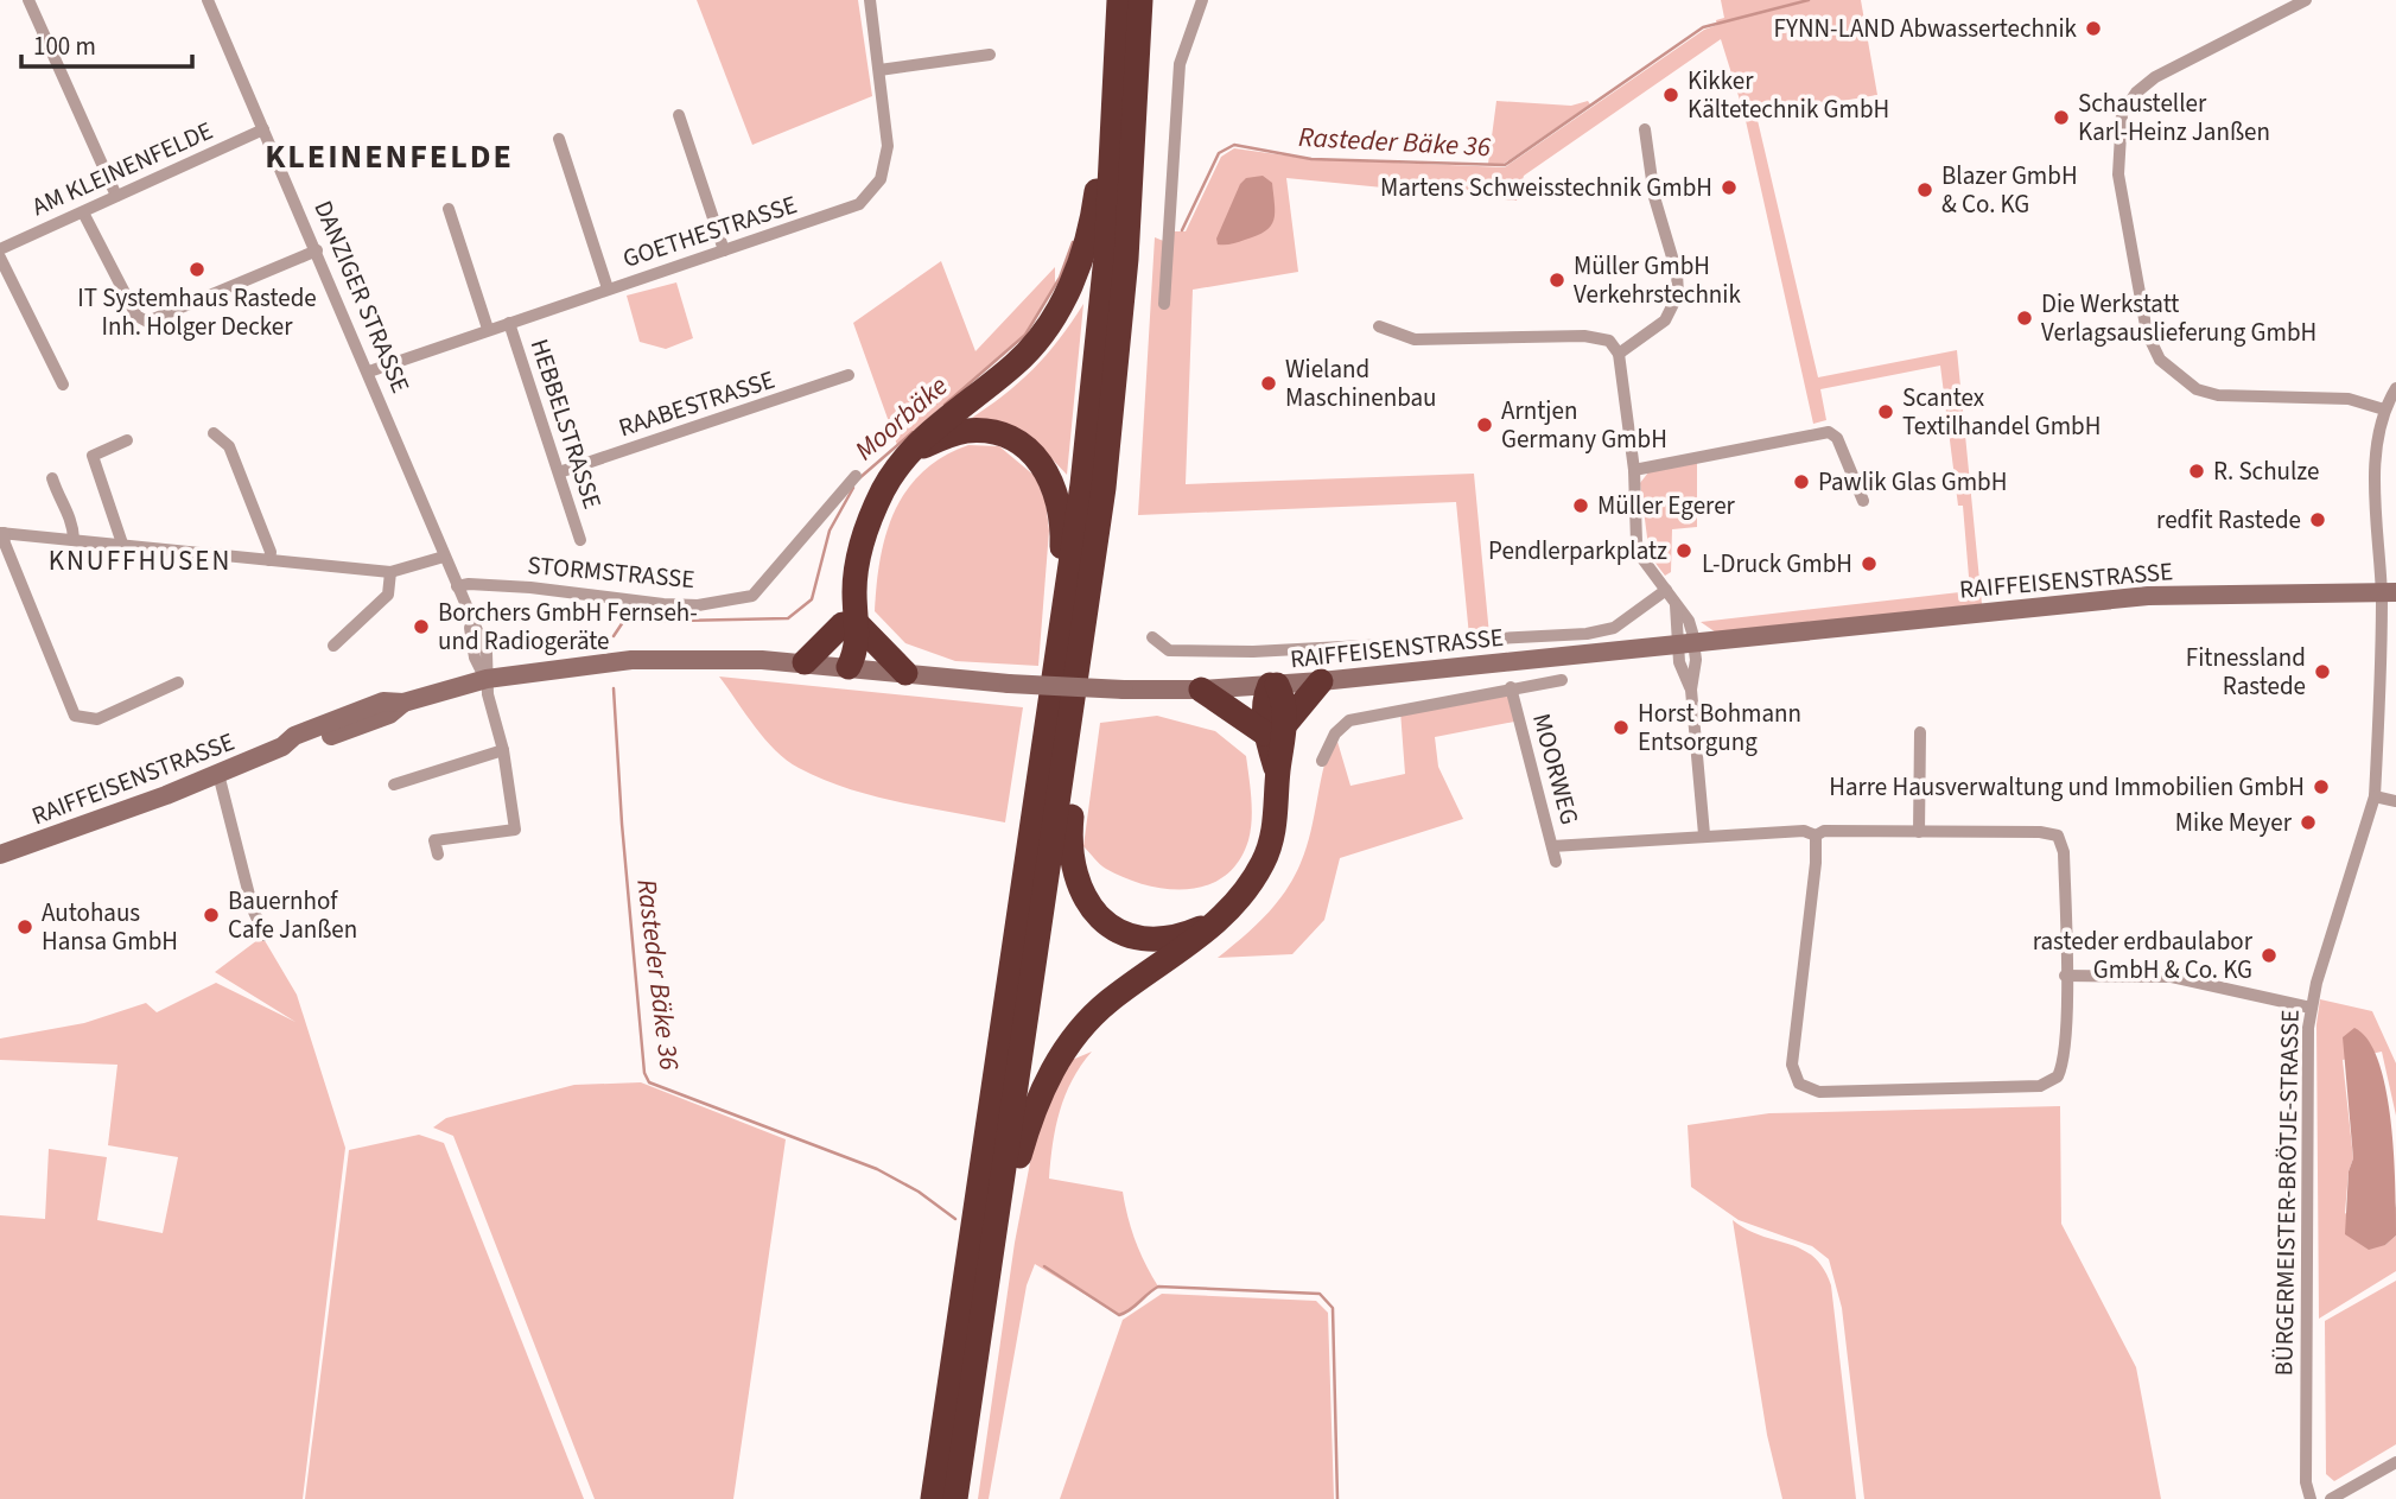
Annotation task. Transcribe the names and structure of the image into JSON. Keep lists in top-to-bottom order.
{
  "streets": {
    "main road": ["RAIFFEISENSTRASSE"],
    "street": [
      "AM KLEINENFELDE",
      "GOETHESTRASSE",
      "DANZIGER STRASSE",
      "RAABESTRASSE",
      "HEBBELSTRASSE",
      "STORMSTRASSE",
      "MOORWEG",
      "BÜRGERMEISTER-BRÖTJE-STRASSE"
    ]
  },
  "crossings": [
    ["AM KLEINENFELDE", "DANZIGER STRASSE"],
    ["GOETHESTRASSE", "DANZIGER STRASSE"],
    ["GOETHESTRASSE", "HEBBELSTRASSE"],
    ["DANZIGER STRASSE", "STORMSTRASSE"],
    ["DANZIGER STRASSE", "RAIFFEISENSTRASSE"],
    ["RAABESTRASSE", "HEBBELSTRASSE"],
    ["RAIFFEISENSTRASSE", "BÜRGERMEISTER-BRÖTJE-STRASSE"]
  ],
  "districts": ["KLEINENFELDE", "KNUFFHUSEN"],
  "water": ["Rasteder Bäke 36", "Moorbäke"],
  "places": [
    "FYNN-LAND Abwassertechnik",
    "Kikker Kältetechnik GmbH",
    "Schausteller Karl-Heinz Janßen",
    "Martens Schweisstechnik GmbH",
    "Blazer GmbH & Co. KG",
    "IT Systemhaus Rastede Inh. Holger Decker",
    "Müller GmbH Verkehrstechnik",
    "Die Werkstatt Verlagsauslieferung GmbH",
    "Wieland Maschinenbau",
    "Scantex Textilhandel GmbH",
    "Arntjen Germany GmbH",
    "R. Schulze",
    "Pawlik Glas GmbH",
    "Müller Egerer",
    "redfit Rastede",
    "Pendlerparkplatz",
    "L-Druck GmbH",
    "Borchers GmbH Fernseh- und Radiogeräte",
    "Fitnessland Rastede",
    "Horst Bohmann Entsorgung",
    "Harre Hausverwaltung und Immobilien GmbH",
    "Mike Meyer",
    "Bauernhof Cafe Janßen",
    "Autohaus Hansa GmbH",
    "rasteder erdbaulabor GmbH & Co. KG"
  ],
  "scale_bar": "100 m"
}
